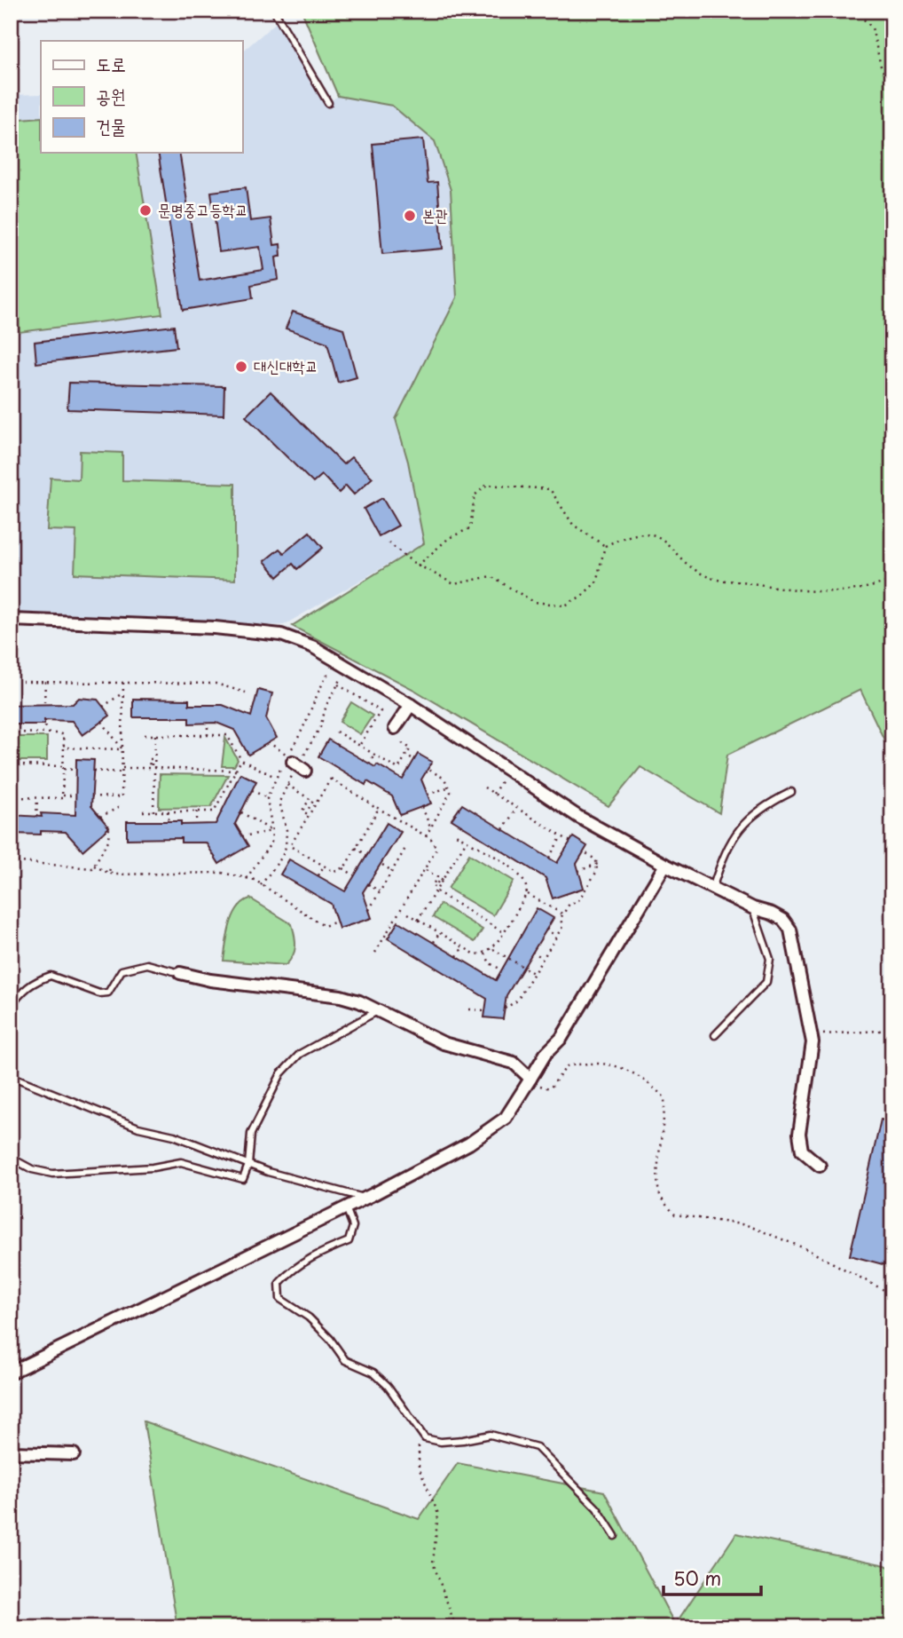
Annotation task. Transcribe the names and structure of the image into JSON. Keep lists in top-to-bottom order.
{
  "places": ["문명중고등학교", "본관", "대신대학교"],
  "legend": ["도로", "공원", "건물"],
  "scale_bar": "50 m"
}
